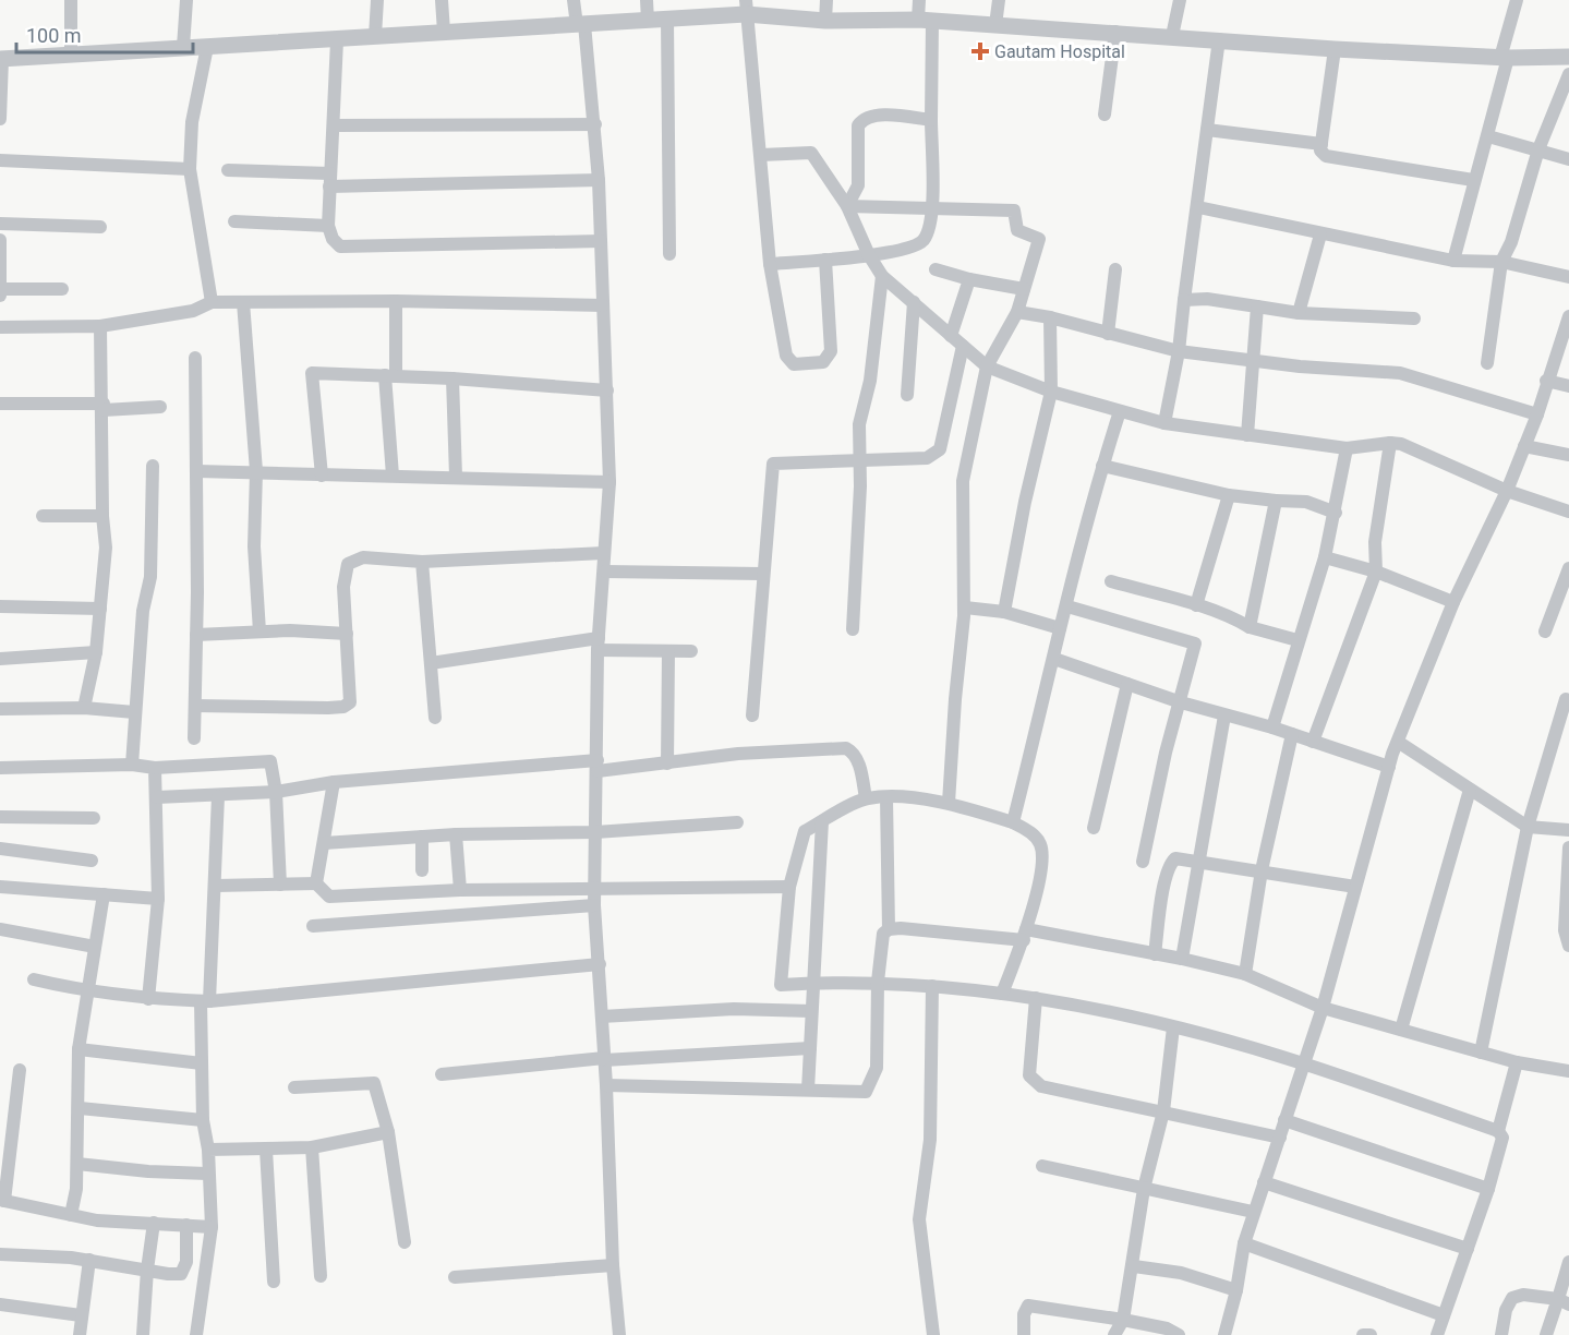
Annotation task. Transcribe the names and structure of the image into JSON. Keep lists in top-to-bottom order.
{
  "places": {
    "health": ["Gautam Hospital"]
  },
  "scale_bar": "100 m"
}
